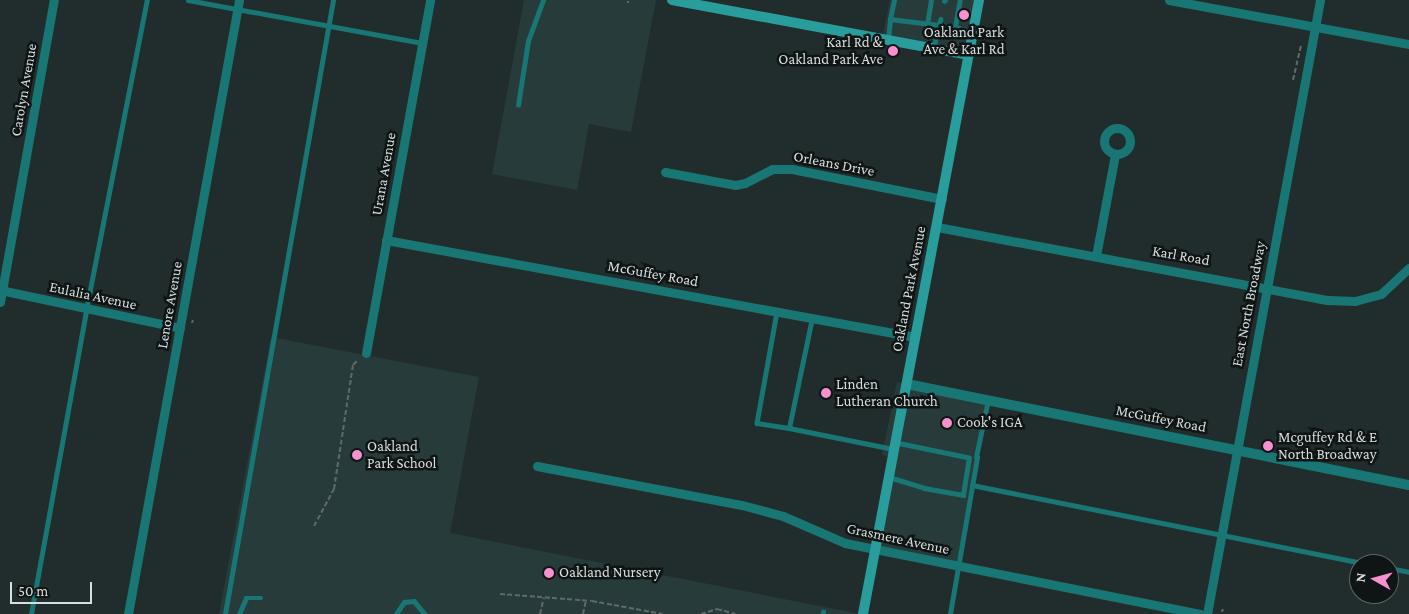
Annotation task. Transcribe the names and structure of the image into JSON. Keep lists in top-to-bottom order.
{
  "streets": {
    "main road": ["Oakland Park Avenue"],
    "street": [
      "Carolyn Avenue",
      "Orleans Drive",
      "Urana Avenue",
      "Karl Road",
      "McGuffey Road",
      "Eulalia Avenue",
      "East North Broadway",
      "Lenore Avenue",
      "Grasmere Avenue"
    ]
  },
  "crossings": [
    ["Carolyn Avenue", "Eulalia Avenue"],
    ["Orleans Drive", "Oakland Park Avenue"],
    ["Urana Avenue", "McGuffey Road"],
    ["Karl Road", "Oakland Park Avenue"],
    ["Karl Road", "East North Broadway"],
    ["McGuffey Road", "Oakland Park Avenue"],
    ["McGuffey Road", "East North Broadway"],
    ["Oakland Park Avenue", "Grasmere Avenue"],
    ["Eulalia Avenue", "Lenore Avenue"]
  ],
  "places": [
    "Oakland Park Ave & Karl Rd",
    "Karl Rd & Oakland Park Ave",
    "Linden Lutheran Church",
    "Cook's IGA",
    "Mcguffey Rd & E North Broadway",
    "Oakland Park School",
    "Oakland Nursery"
  ],
  "scale_bar": "50 m",
  "north": "left"
}
